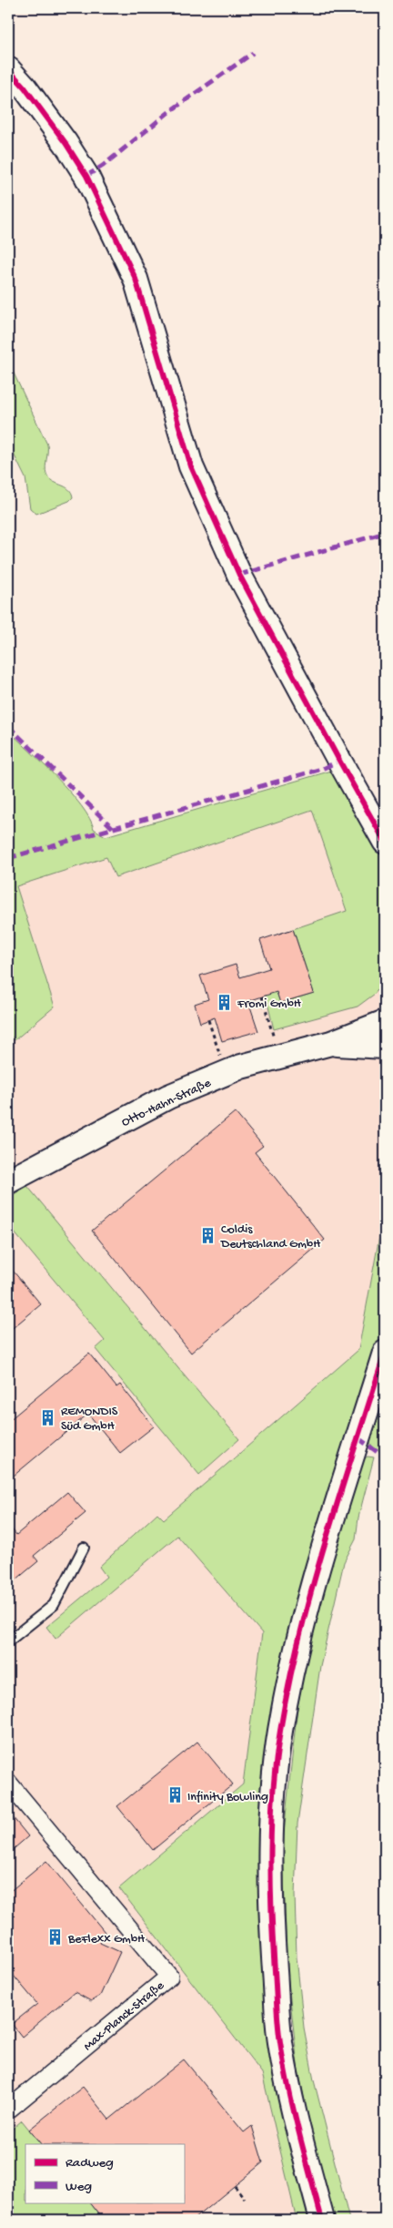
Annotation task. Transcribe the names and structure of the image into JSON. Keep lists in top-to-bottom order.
{
  "streets": {
    "street": ["Otto-Hahn-Straße", "Max-Planck-Straße"]
  },
  "places": {
    "building": [
      "Fromi GmbH",
      "Coldis Deutschland GmbH",
      "REMONDIS Süd GmbH",
      "Infinity Bowling",
      "BeFlexx GmbH"
    ]
  },
  "legend": ["Radweg", "Weg"]
}
